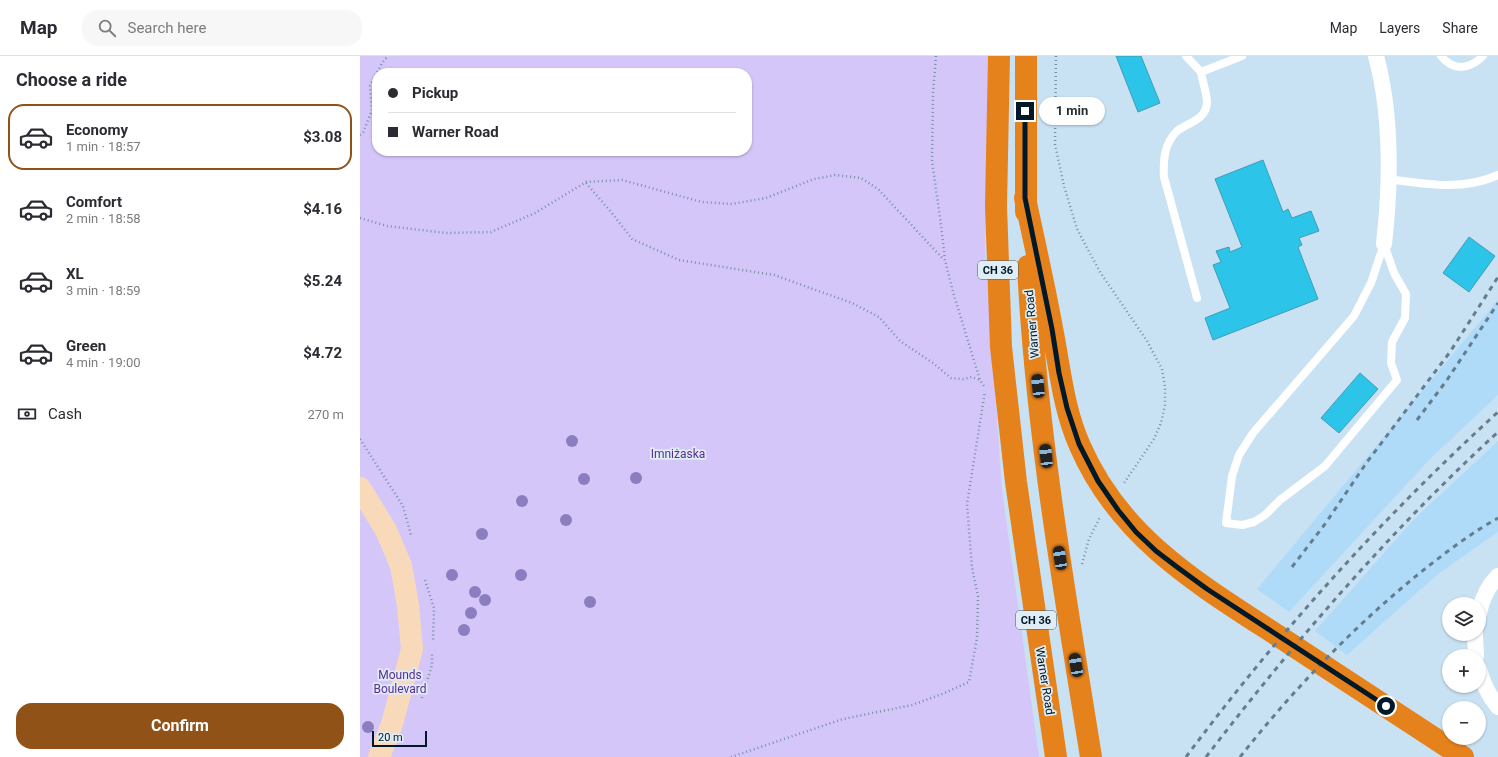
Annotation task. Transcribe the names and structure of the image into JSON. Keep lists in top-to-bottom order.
{
  "streets": {
    "highway": ["CH 36", "Warner Road"]
  },
  "parks": ["Imniżaska", "Mounds Boulevard"],
  "scale_bar": "20 m",
  "page": {
    "header": "Map",
    "search": "Search here",
    "nav": ["Map", "Layers", "Share"],
    "heading": "Choose a ride",
    "banner": ["Pickup", "Warner Road"],
    "bubble": "1 min",
    "list": [
      {
        "name": "Economy",
        "note": "1 min · 18:57",
        "value": "$3.08"
      },
      {
        "name": "Comfort",
        "note": "2 min · 18:58",
        "value": "$4.16"
      },
      {
        "name": "XL",
        "note": "3 min · 18:59",
        "value": "$5.24"
      },
      {
        "name": "Green",
        "note": "4 min · 19:00",
        "value": "$4.72"
      }
    ],
    "pay": ["Cash", "270 m"],
    "map_buttons": ["+", "−"],
    "buttons": "Confirm",
    "scale": "20 m"
  }
}
